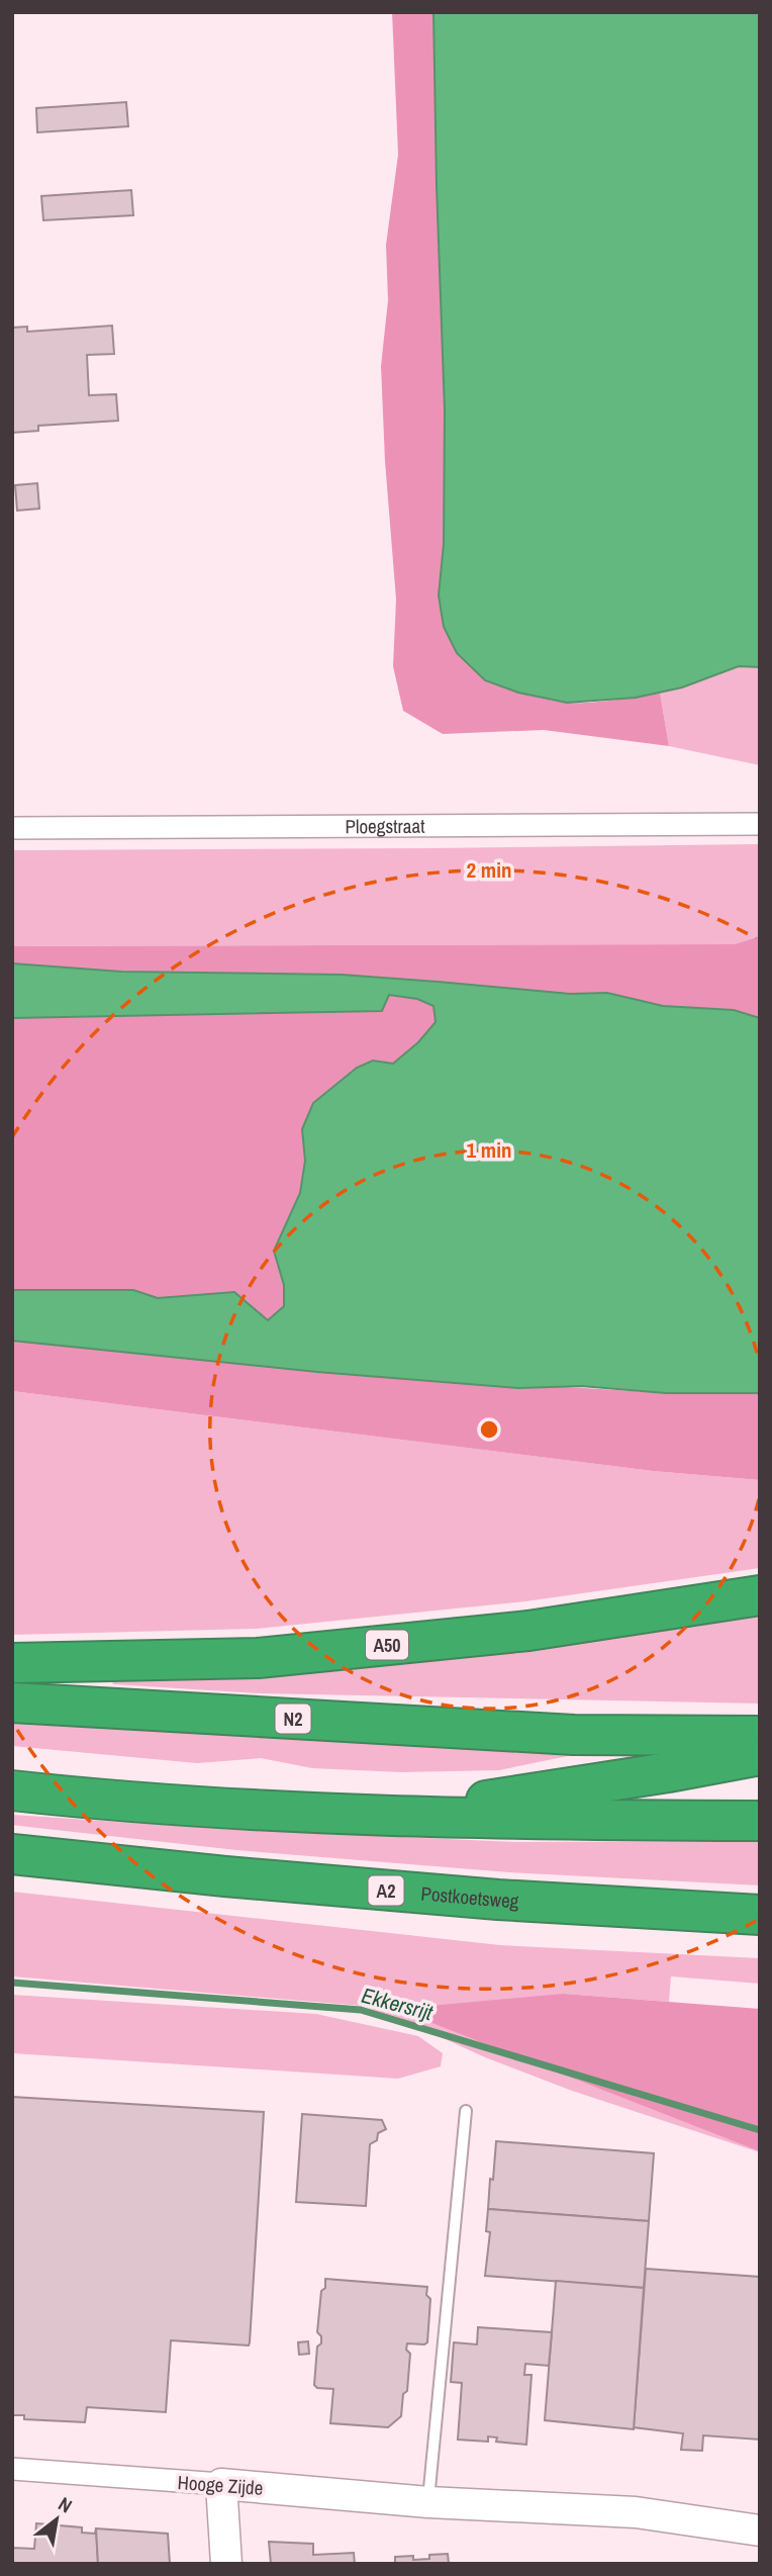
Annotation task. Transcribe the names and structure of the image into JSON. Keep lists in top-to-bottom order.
{
  "streets": {
    "highway": [
      "A50",
      "N2",
      "A2",
      "Postkoetsweg"
    ],
    "street": ["Ploegstraat", "Hooge Zijde"]
  },
  "water": ["Ekkersrijt"],
  "north": "top right",
  "rings": ["2 min", "1 min"]
}
